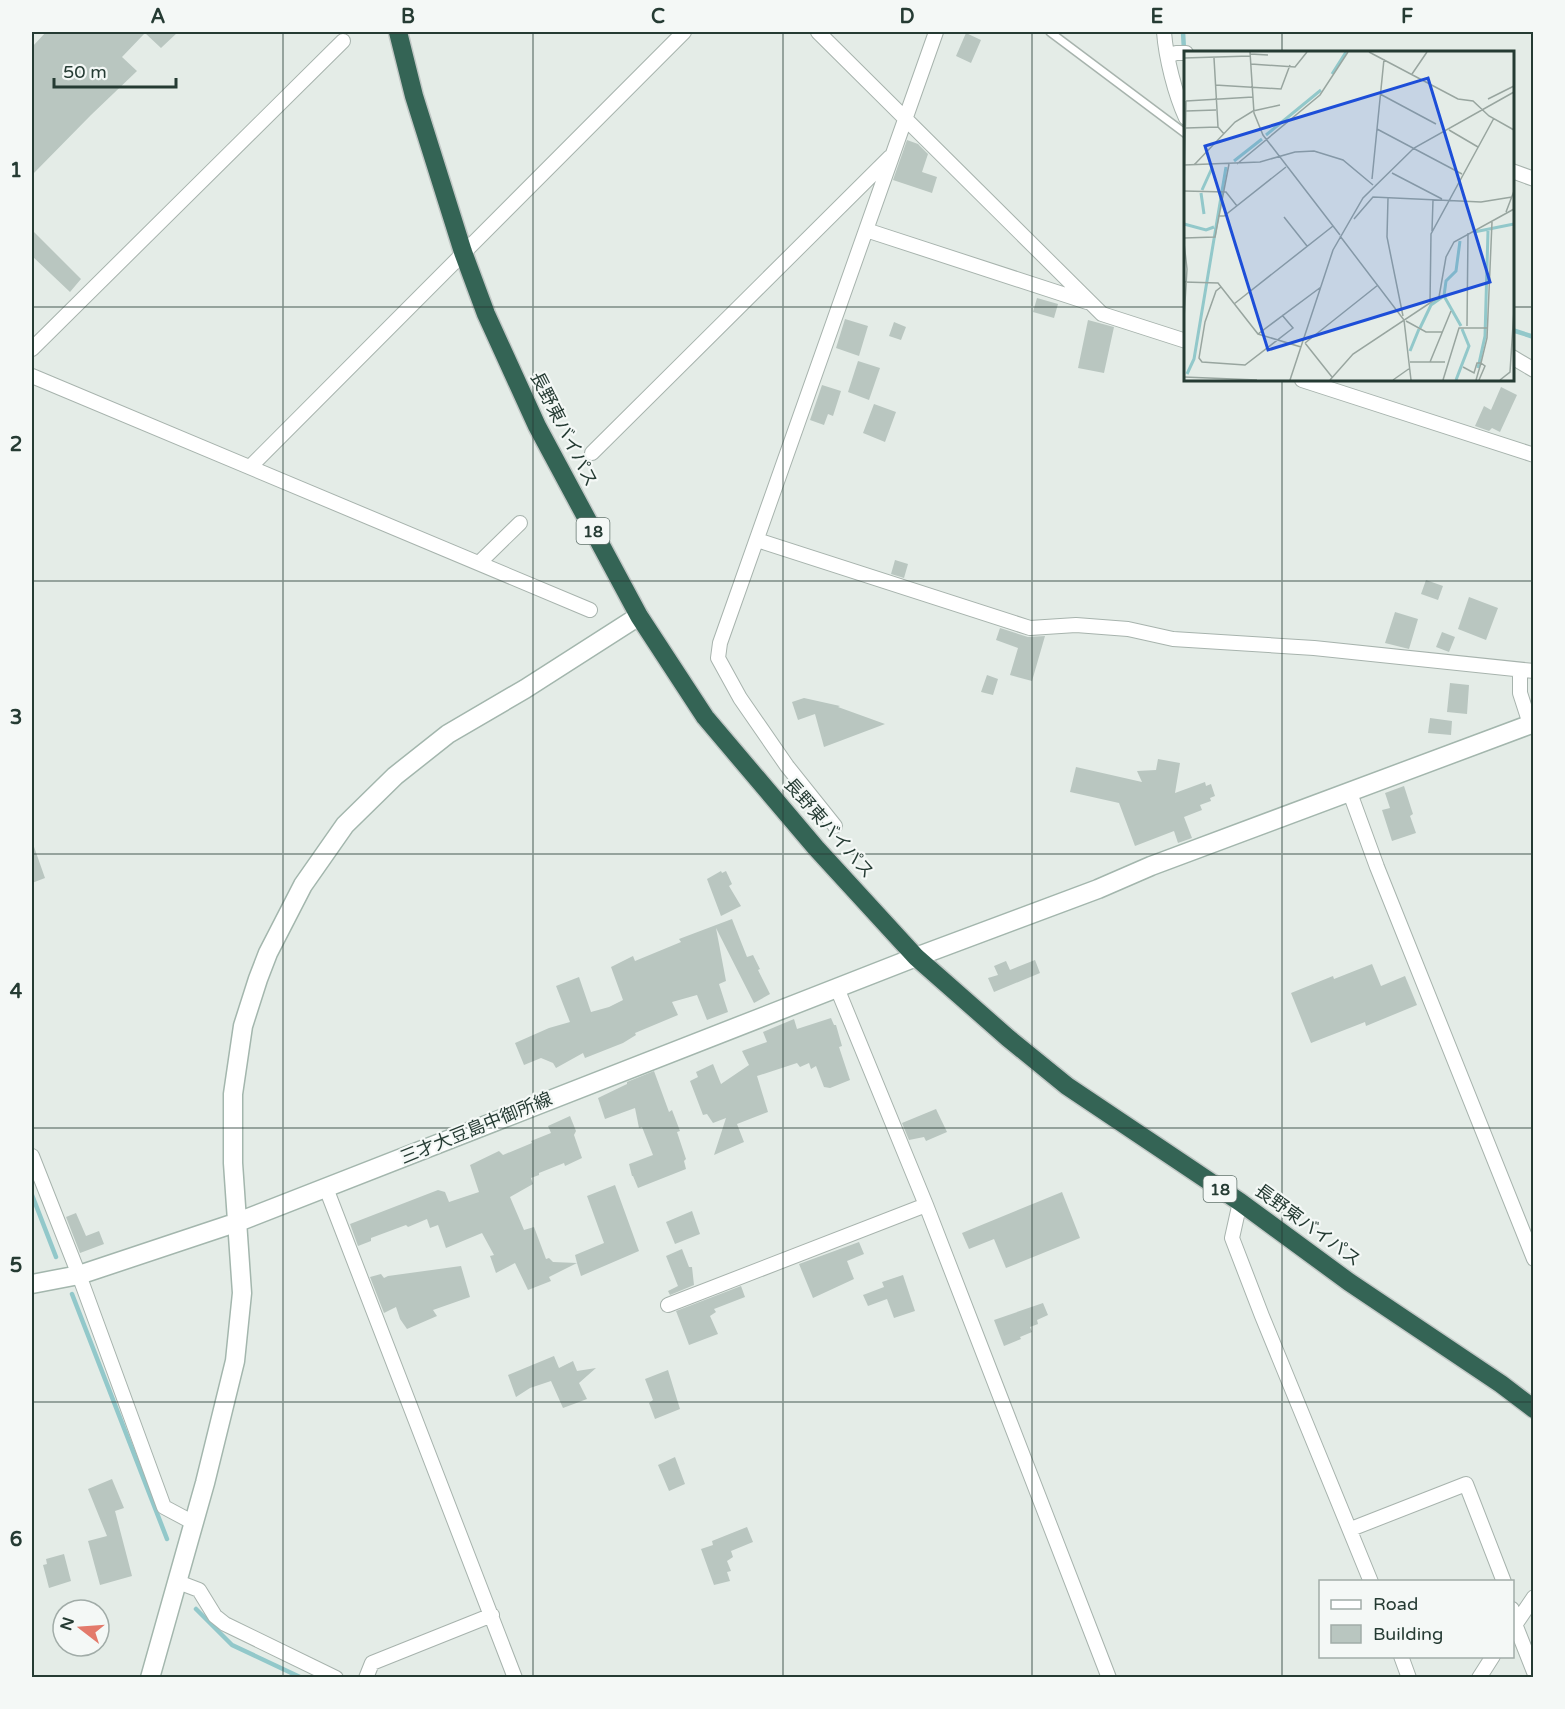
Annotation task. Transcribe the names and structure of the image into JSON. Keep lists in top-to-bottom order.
{
  "streets": {
    "highway": ["長野東バイパス", "18"],
    "street": ["三才大豆島中御所線"]
  },
  "crossings": [
    ["長野東バイパス", "三才大豆島中御所線"]
  ],
  "legend": ["Road", "Building"],
  "scale_bar": "50 m",
  "north": "left",
  "grid": {
    "columns": [
      "A",
      "B",
      "C",
      "D",
      "E",
      "F"
    ],
    "rows": [
      "1",
      "2",
      "3",
      "4",
      "5",
      "6"
    ]
  }
}
